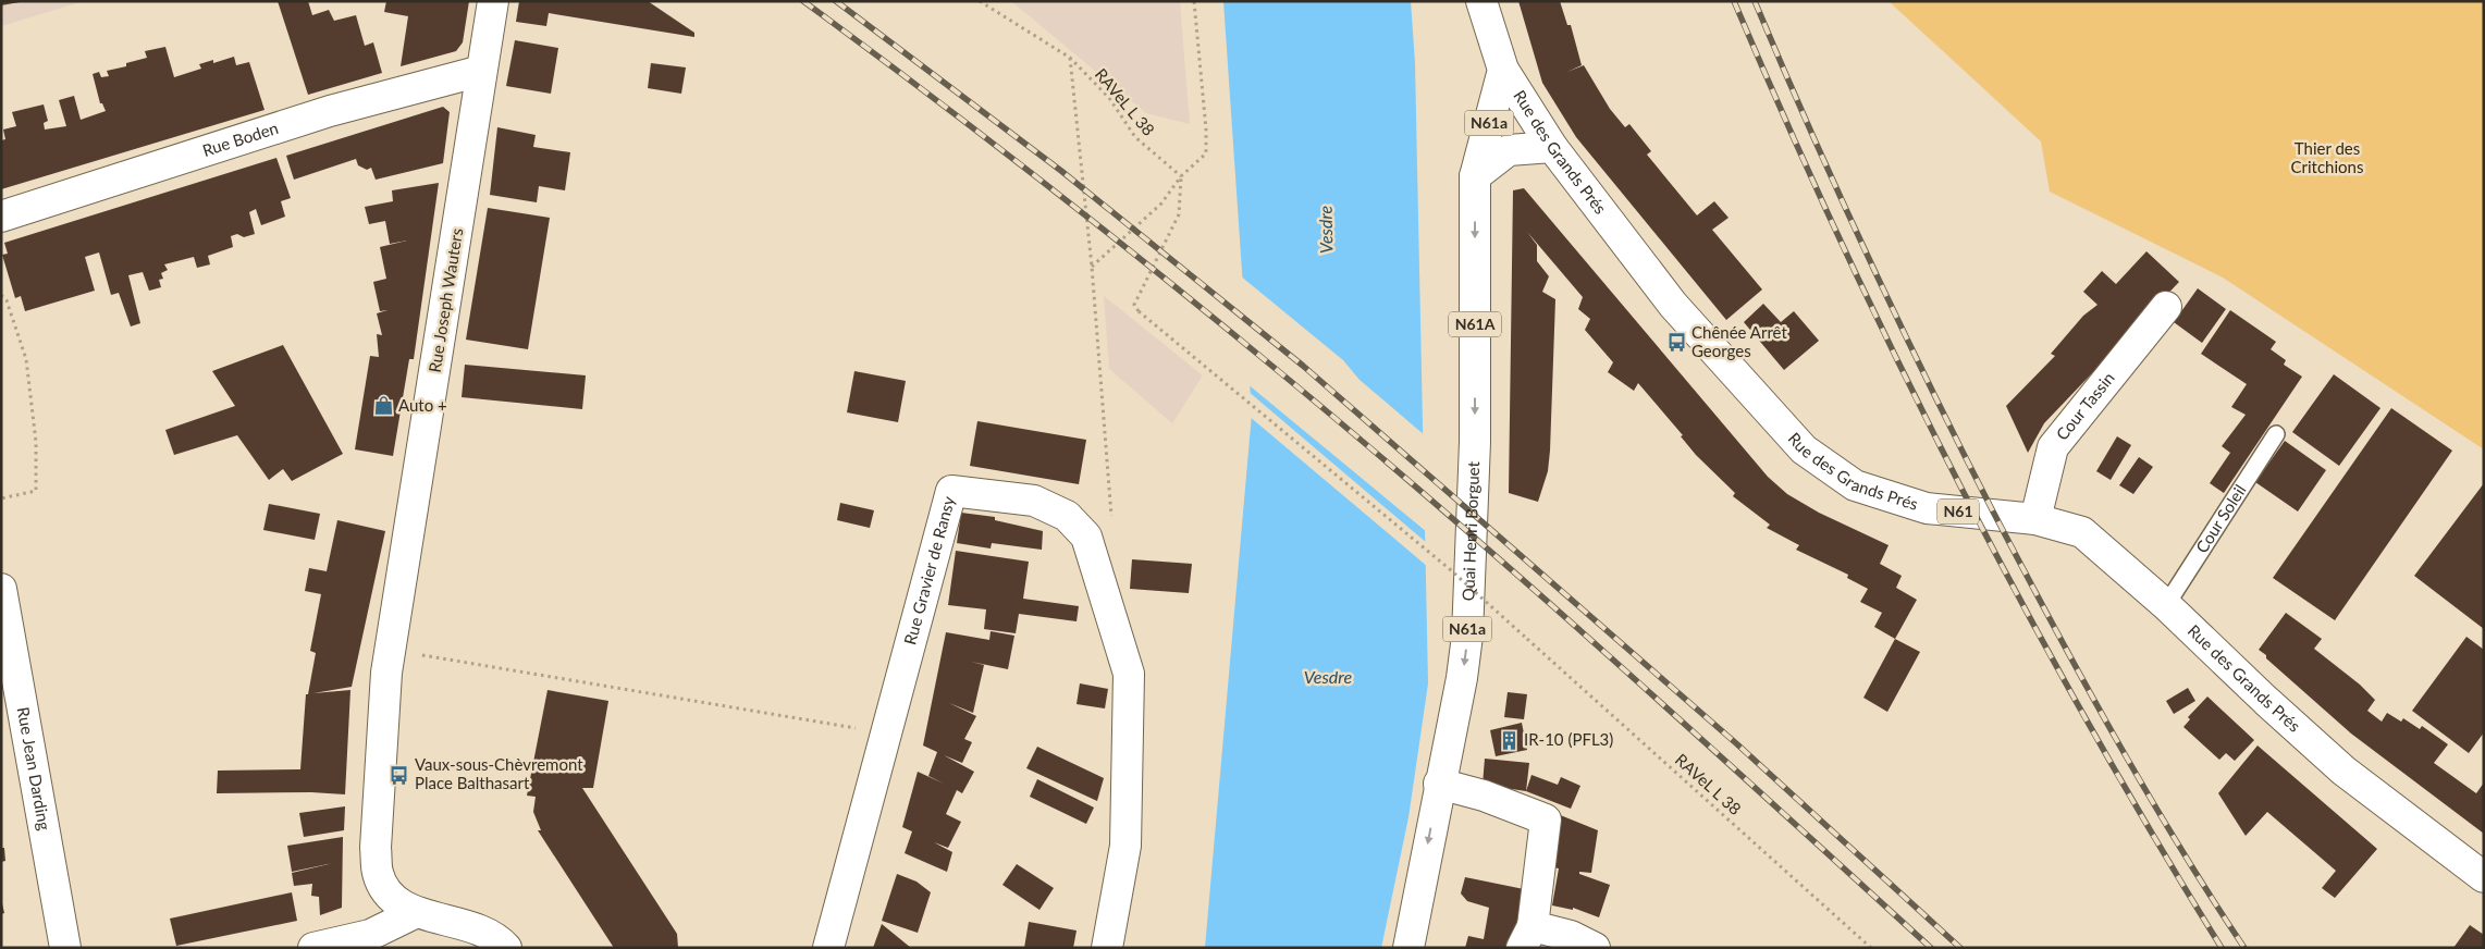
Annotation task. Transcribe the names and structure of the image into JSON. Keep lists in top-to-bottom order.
{
  "streets": {
    "street": [
      "N61a",
      "Rue Boden",
      "Rue des Grands Prés",
      "Rue Joseph Wauters",
      "N61A",
      "Cour Tassin",
      "N61",
      "Quai Henri Borguet",
      "Rue Gravier de Ransy",
      "Rue Jean Darding"
    ],
    "lane": ["Cour Soleil"],
    "path": ["RAVeL L 38"]
  },
  "crossings": [
    ["N61a", "Rue des Grands Prés"],
    ["N61a", "Quai Henri Borguet"],
    ["Rue Boden", "Rue Joseph Wauters"],
    ["Rue des Grands Prés", "Cour Tassin"],
    ["Rue des Grands Prés", "N61"],
    ["Rue des Grands Prés", "Cour Soleil"],
    ["Rue des Grands Prés", "Quai Henri Borguet"],
    ["N61", "Quai Henri Borguet"]
  ],
  "one_way": ["Quai Henri Borguet"],
  "water": ["Vesdre"],
  "parks": ["Thier des Critchions"],
  "places": {
    "bus stop": ["Chênée Arrêt Georges", "Vaux-sous-Chèvremont Place Balthasart"],
    "shop": ["Auto +"],
    "building": ["IR-10 (PFL3)"]
  }
}
